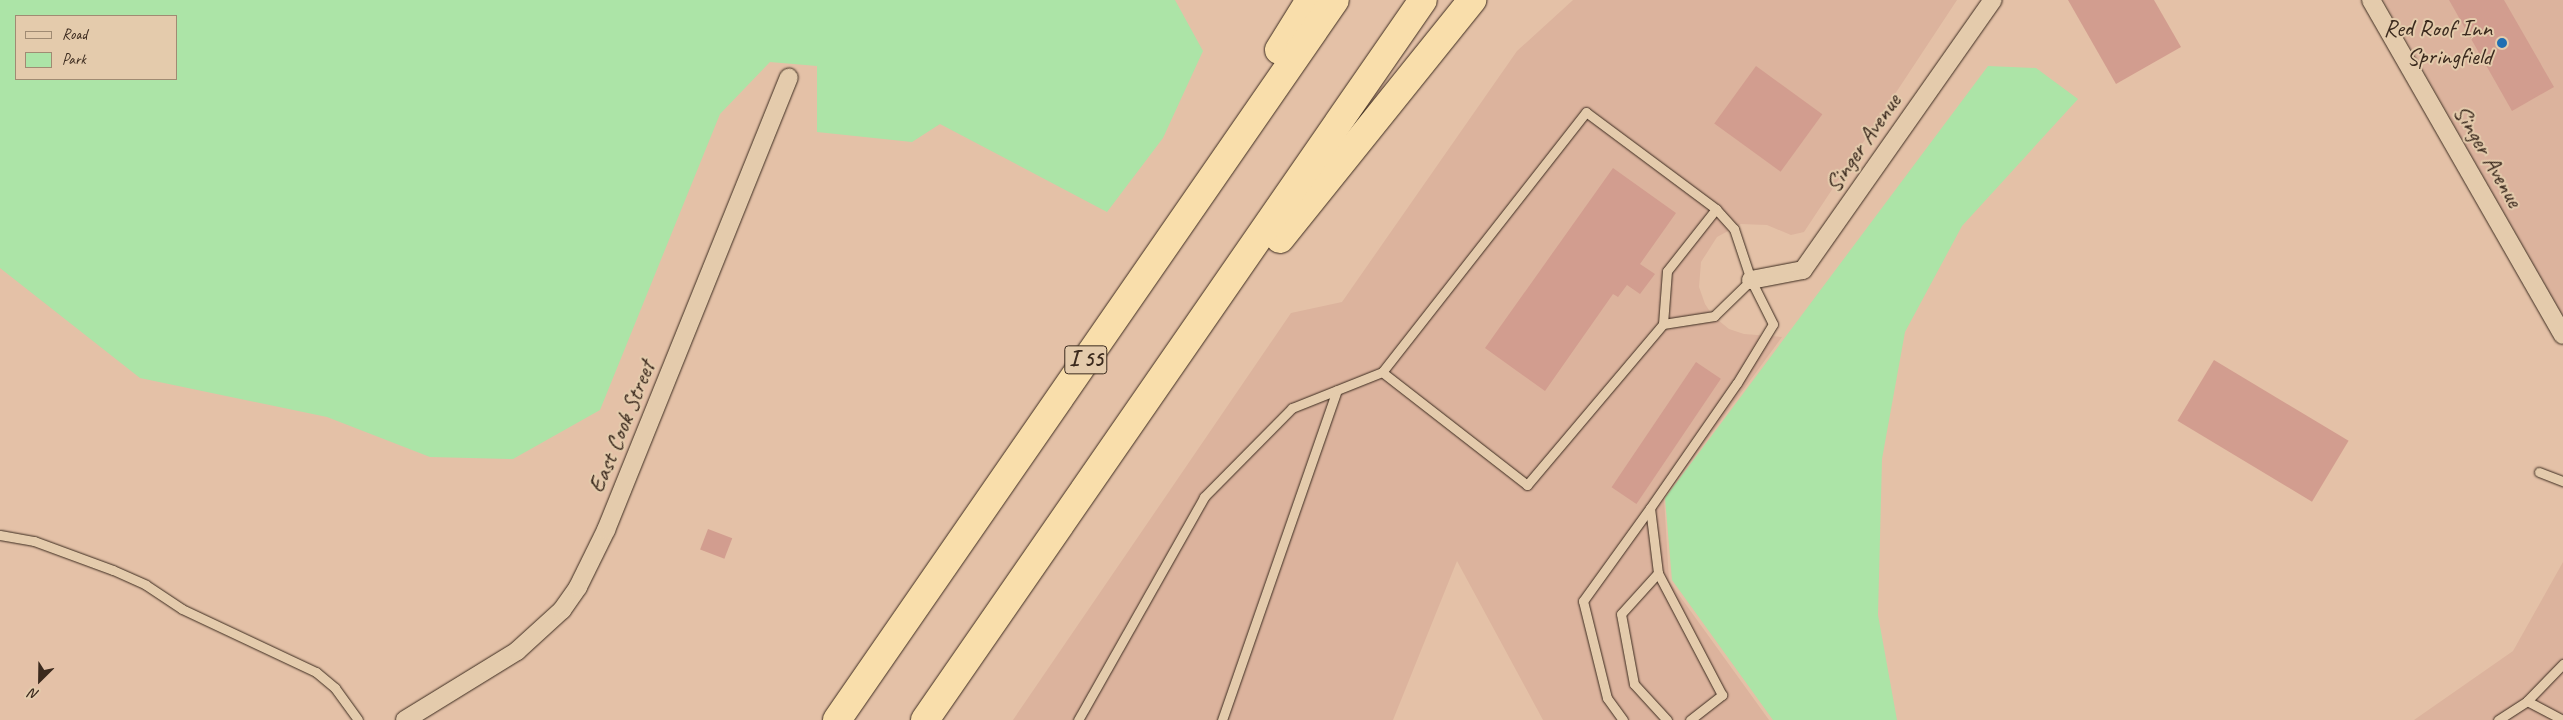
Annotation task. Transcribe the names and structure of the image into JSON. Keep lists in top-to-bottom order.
{
  "streets": {
    "highway": ["I 55"],
    "street": ["Singer Avenue", "East Cook Street"]
  },
  "places": ["Red Roof Inn Springfield"],
  "legend": ["Road", "Park"],
  "north": "bottom left"
}
